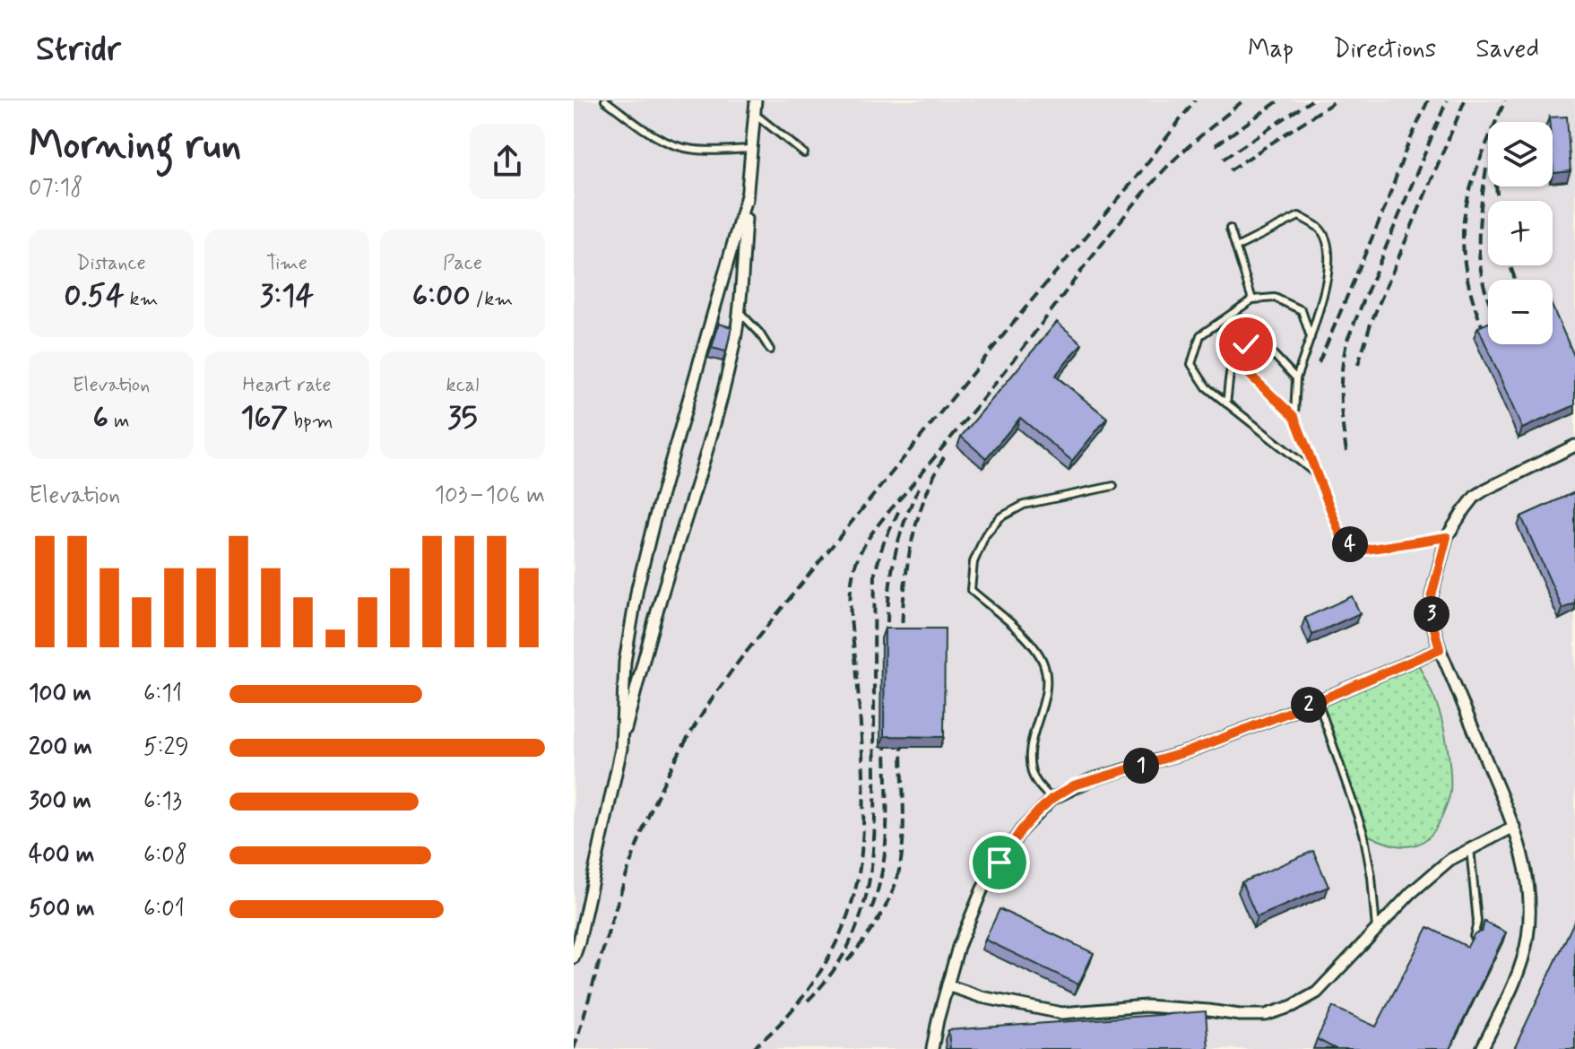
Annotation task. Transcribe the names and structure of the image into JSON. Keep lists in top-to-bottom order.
{
  "page": {
    "header": "Stridr",
    "nav": ["Map", "Directions", "Saved"],
    "heading": ["Morning run", "07:18"],
    "map_buttons": ["+", "−"],
    "stats": [
      ["Distance", "0.54 km"],
      ["Time", "3:14"],
      ["Pace", "6:00 /km"],
      ["Elevation", "6 m"],
      ["Heart rate", "167 bpm"],
      ["kcal", "35"]
    ],
    "chart": ["Elevation", "103–106 m"],
    "pins": [
      "4",
      "3",
      "2",
      "1"
    ],
    "list": [
      {
        "name": "100 m",
        "note": "6:11"
      },
      {
        "name": "200 m",
        "note": "5:29"
      },
      {
        "name": "300 m",
        "note": "6:13"
      },
      {
        "name": "400 m",
        "note": "6:08"
      },
      {
        "name": "500 m",
        "note": "6:01"
      }
    ]
  }
}
